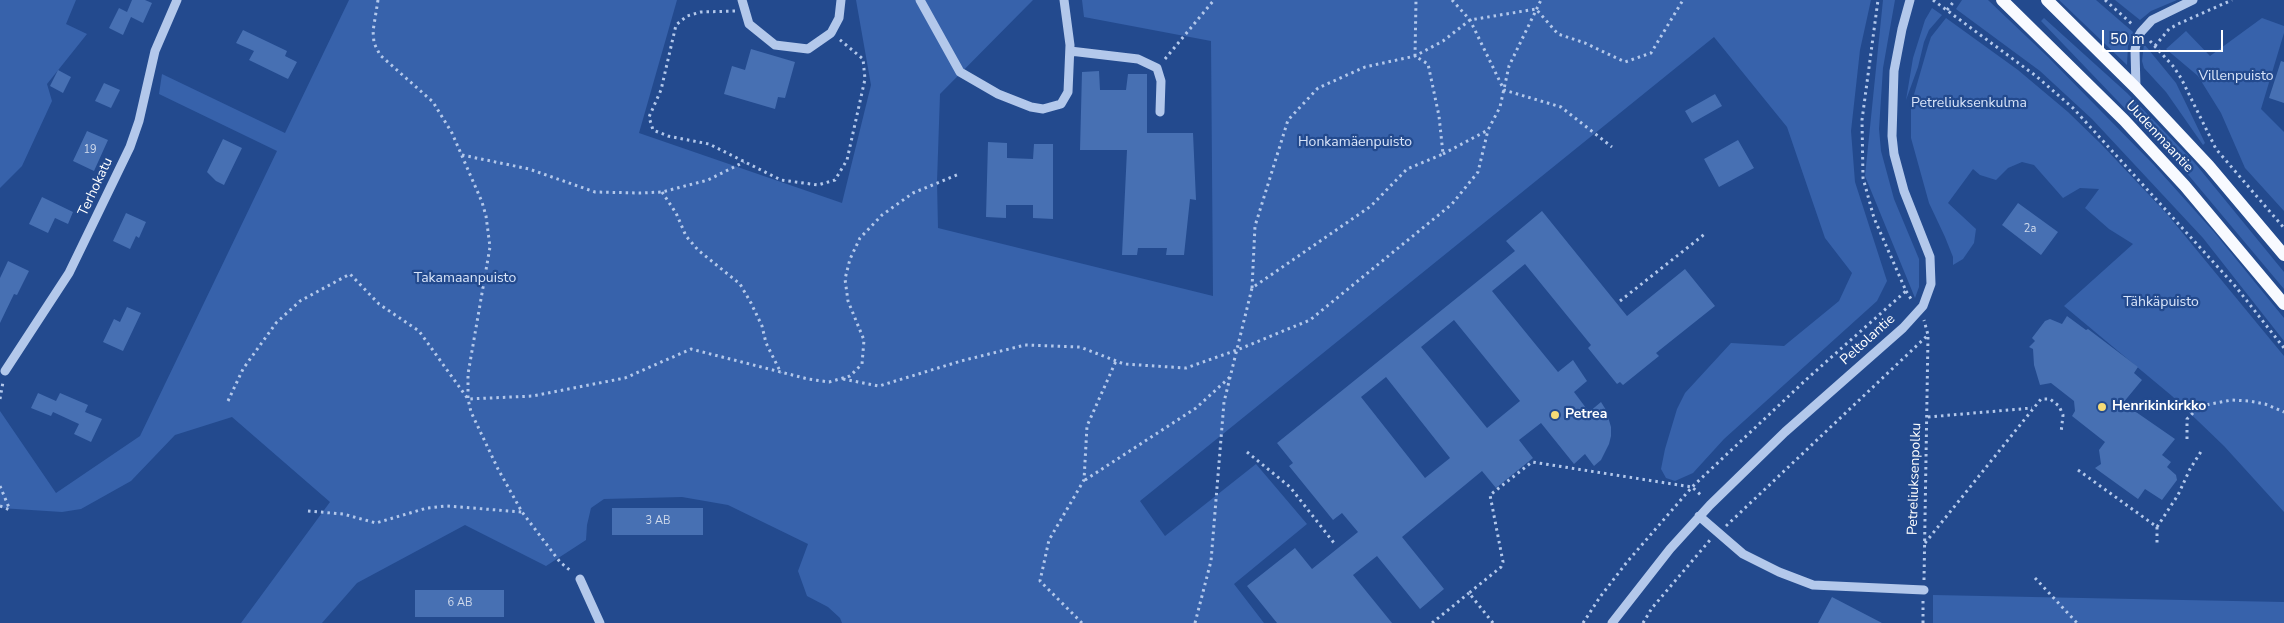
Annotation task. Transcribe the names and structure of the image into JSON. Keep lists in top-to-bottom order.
{
  "streets": {
    "main road": ["Uudenmaantie"],
    "street": ["Terhokatu", "Peltolantie"],
    "path": ["Petreliuksenpolku"]
  },
  "parks": [
    "Villenpuisto",
    "Petreliuksenkulma",
    "Honkamäenpuisto",
    "Takamaanpuisto",
    "Tähkäpuisto"
  ],
  "places": ["Henrikinkirkko", "Petrea"],
  "house_numbers": [
    "19",
    "2a",
    "3 AB",
    "6 AB"
  ],
  "scale_bar": "50 m"
}
